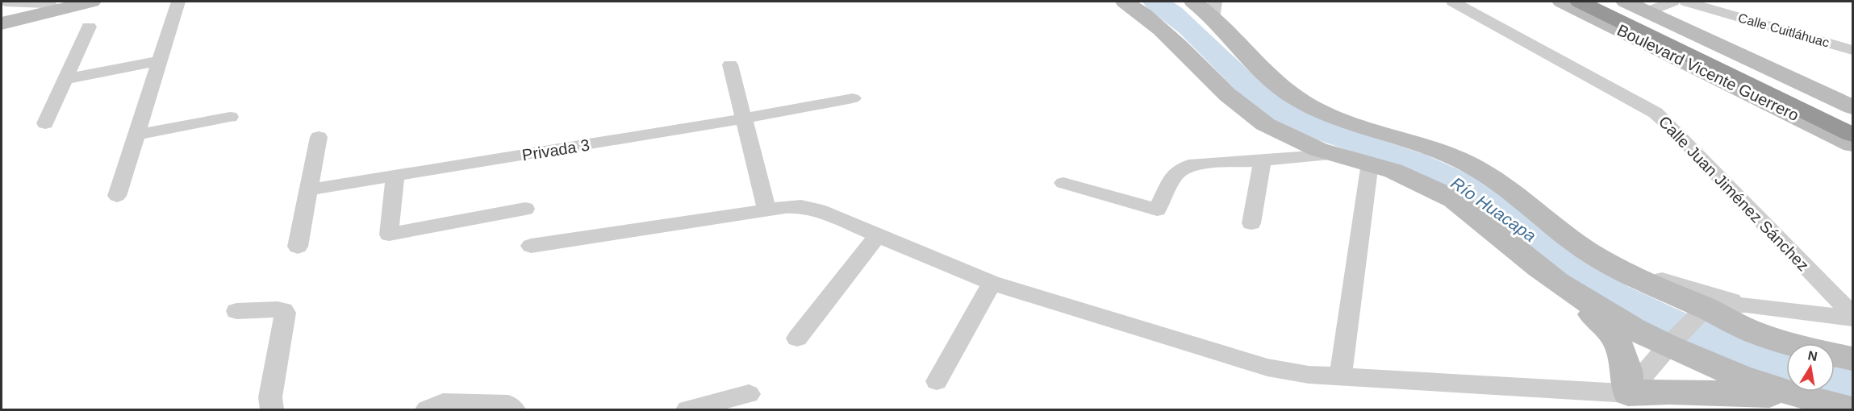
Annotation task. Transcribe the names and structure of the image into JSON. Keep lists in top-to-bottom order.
{
  "streets": {
    "highway": ["Boulevard Vicente Guerrero"],
    "street": ["Calle Cuitláhuac", "Privada 3", "Calle Juan Jiménez Sánchez"]
  },
  "water": ["Río Huacapa"],
  "north": "top"
}
